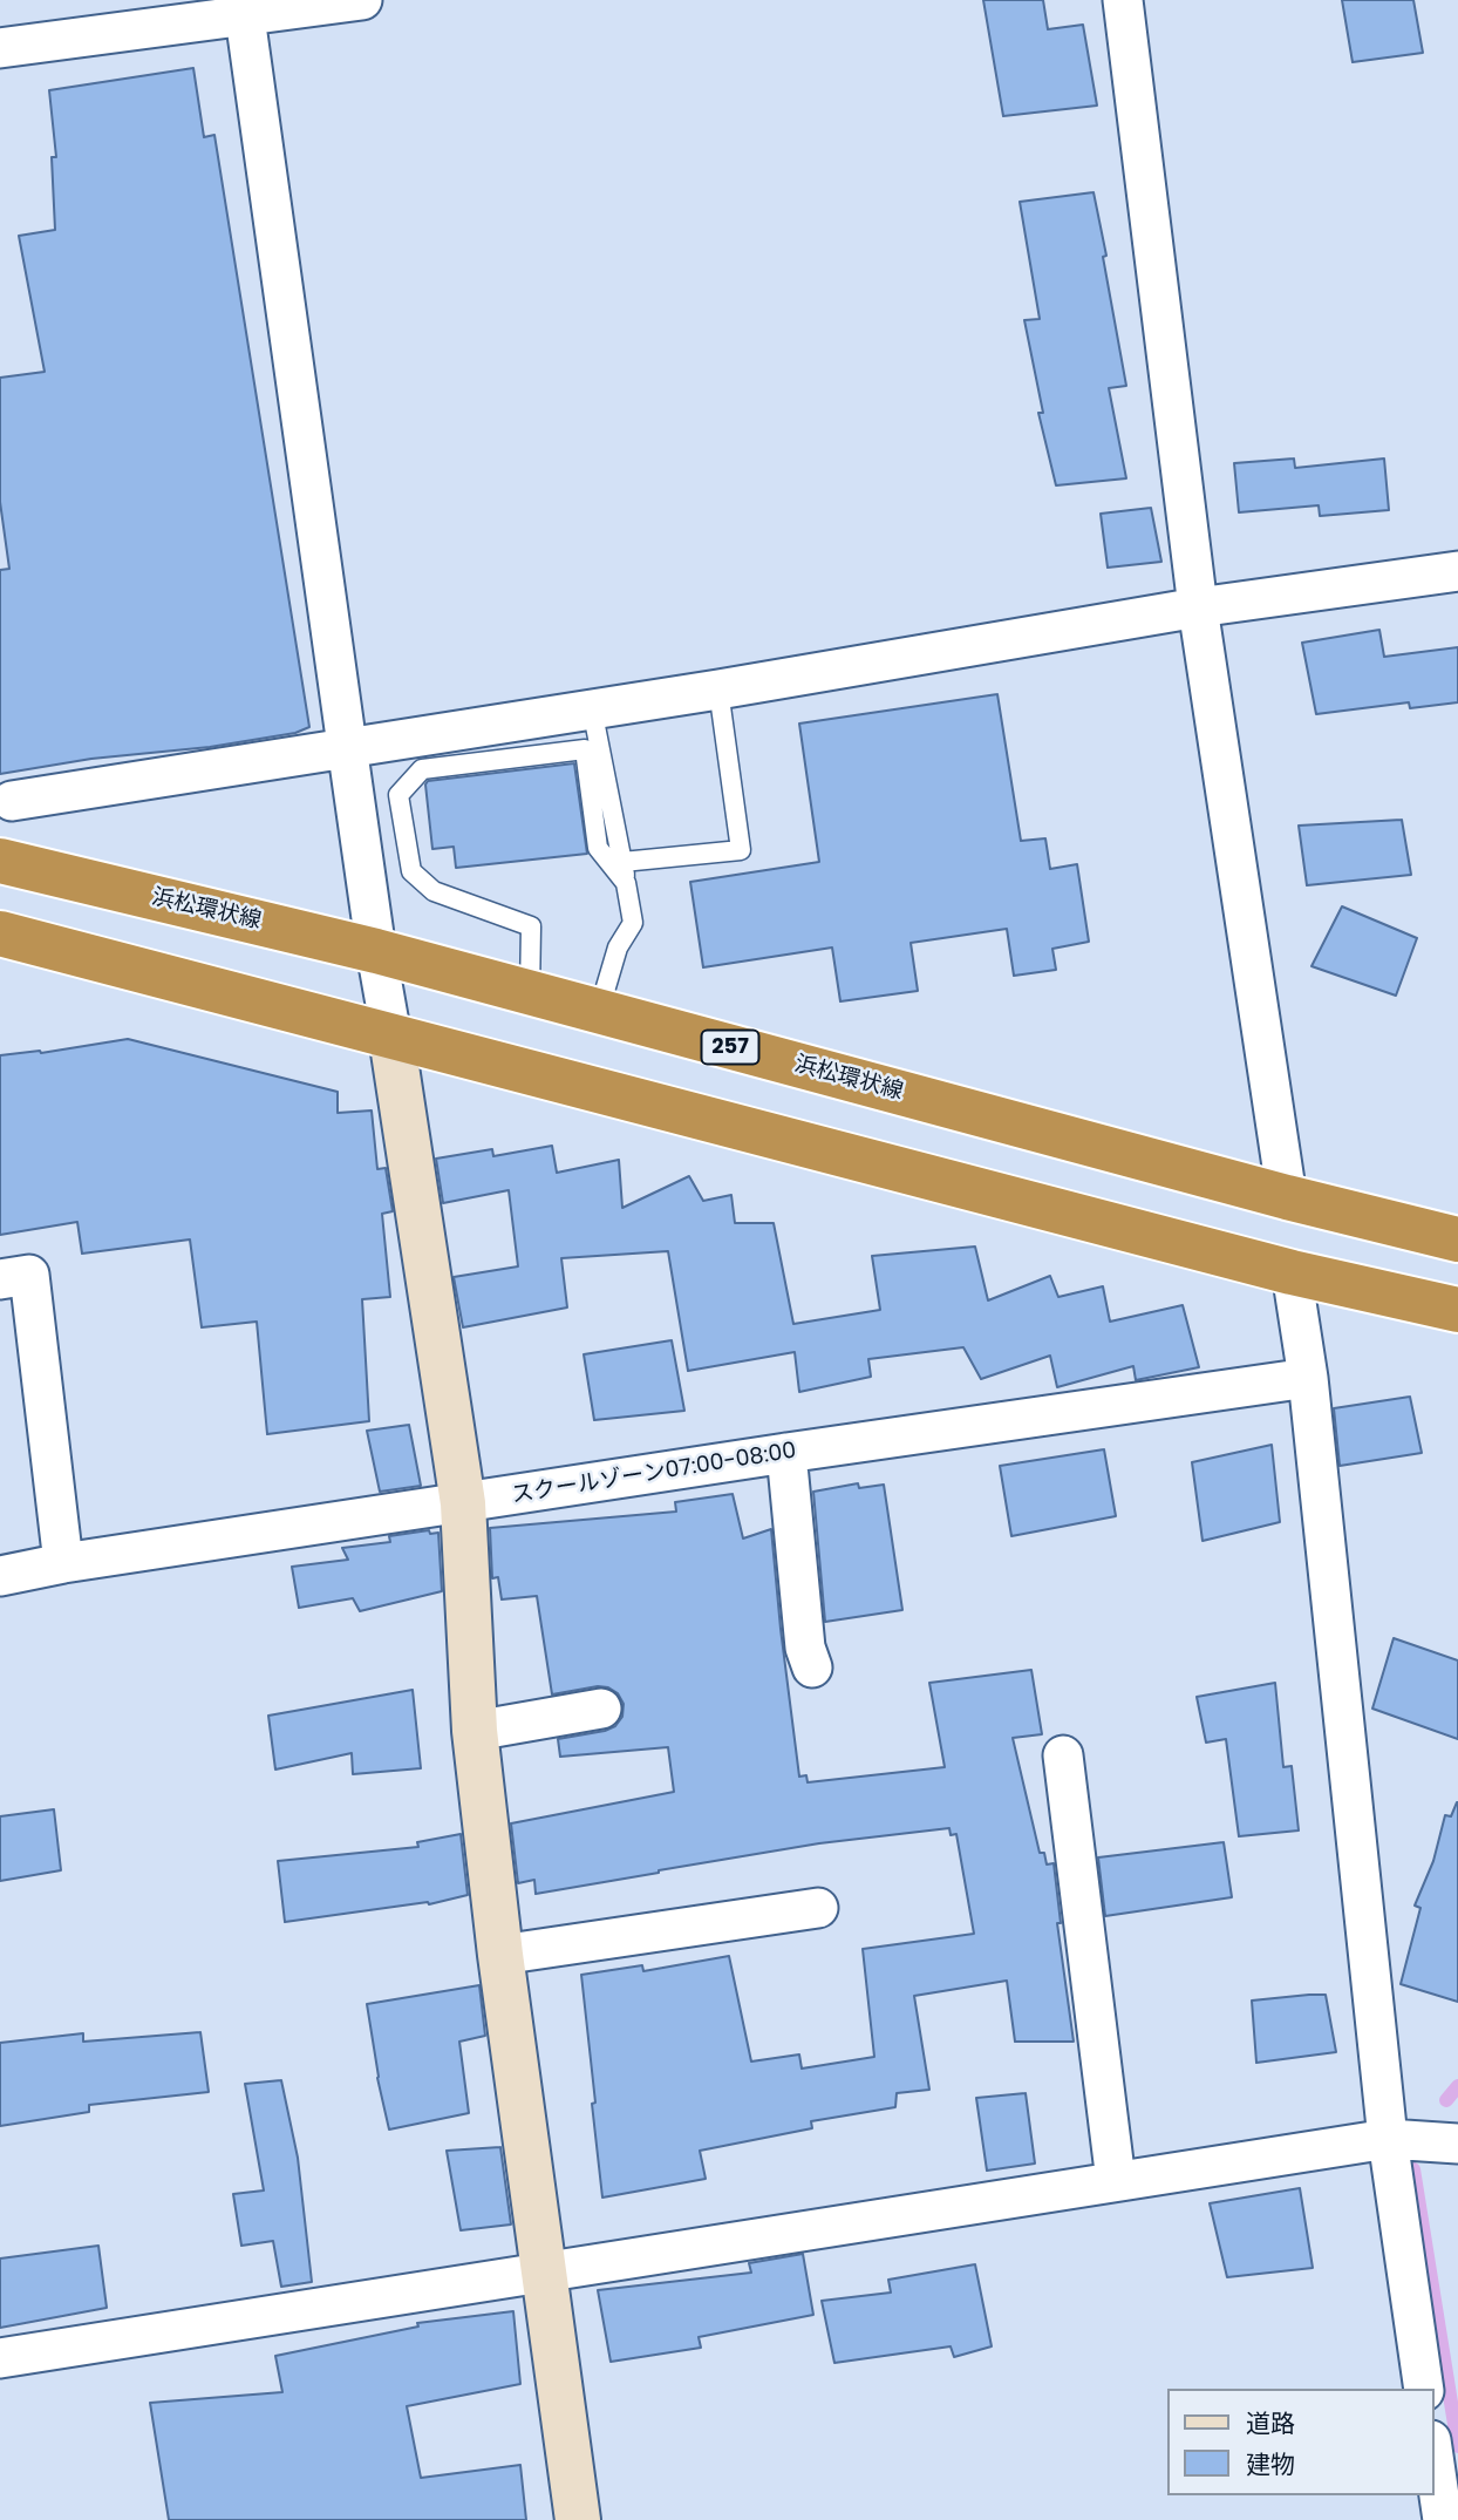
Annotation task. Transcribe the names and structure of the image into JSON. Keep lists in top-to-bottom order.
{
  "streets": {
    "highway": ["浜松環状線", "257"],
    "street": ["スクールゾーン07:00-08:00"]
  },
  "legend": ["道路", "建物"]
}
